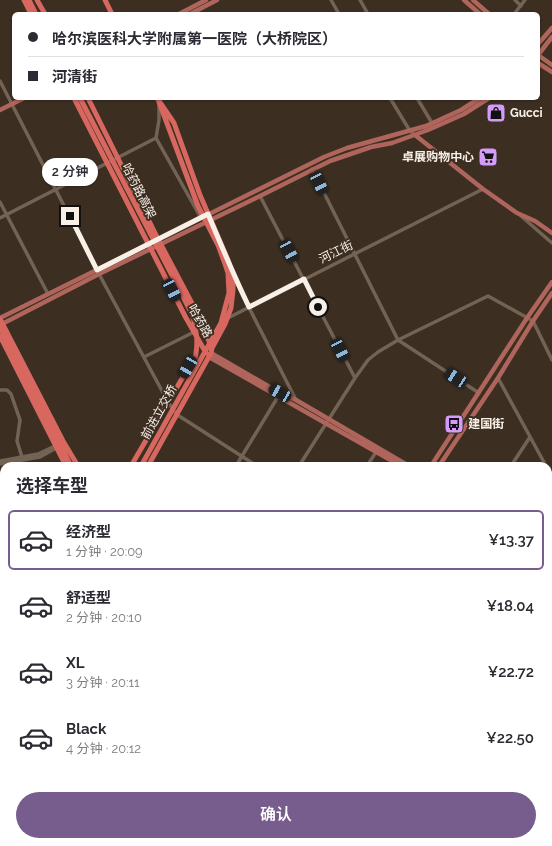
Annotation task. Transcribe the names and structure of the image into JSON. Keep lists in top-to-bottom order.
{
  "streets": {
    "highway": ["哈药路高架", "哈药路", "前进立交桥"],
    "street": ["河江街"]
  },
  "crossings": [
    ["哈药路高架", "前进立交桥"]
  ],
  "places": {
    "shop": ["Gucci"],
    "supermarket": ["卓展购物中心"],
    "bus stop": ["建国街"]
  },
  "page": {
    "banner": ["哈尔滨医科大学附属第一医院（大桥院区）", "河清街"],
    "bubble": "2 分钟",
    "heading": "选择车型",
    "list": [
      {
        "name": "经济型",
        "note": "1 分钟 · 20:09",
        "value": "¥13.37"
      },
      {
        "name": "舒适型",
        "note": "2 分钟 · 20:10",
        "value": "¥18.04"
      },
      {
        "name": "XL",
        "note": "3 分钟 · 20:11",
        "value": "¥22.72"
      },
      {
        "name": "Black",
        "note": "4 分钟 · 20:12",
        "value": "¥22.50"
      }
    ],
    "buttons": "确认"
  }
}
